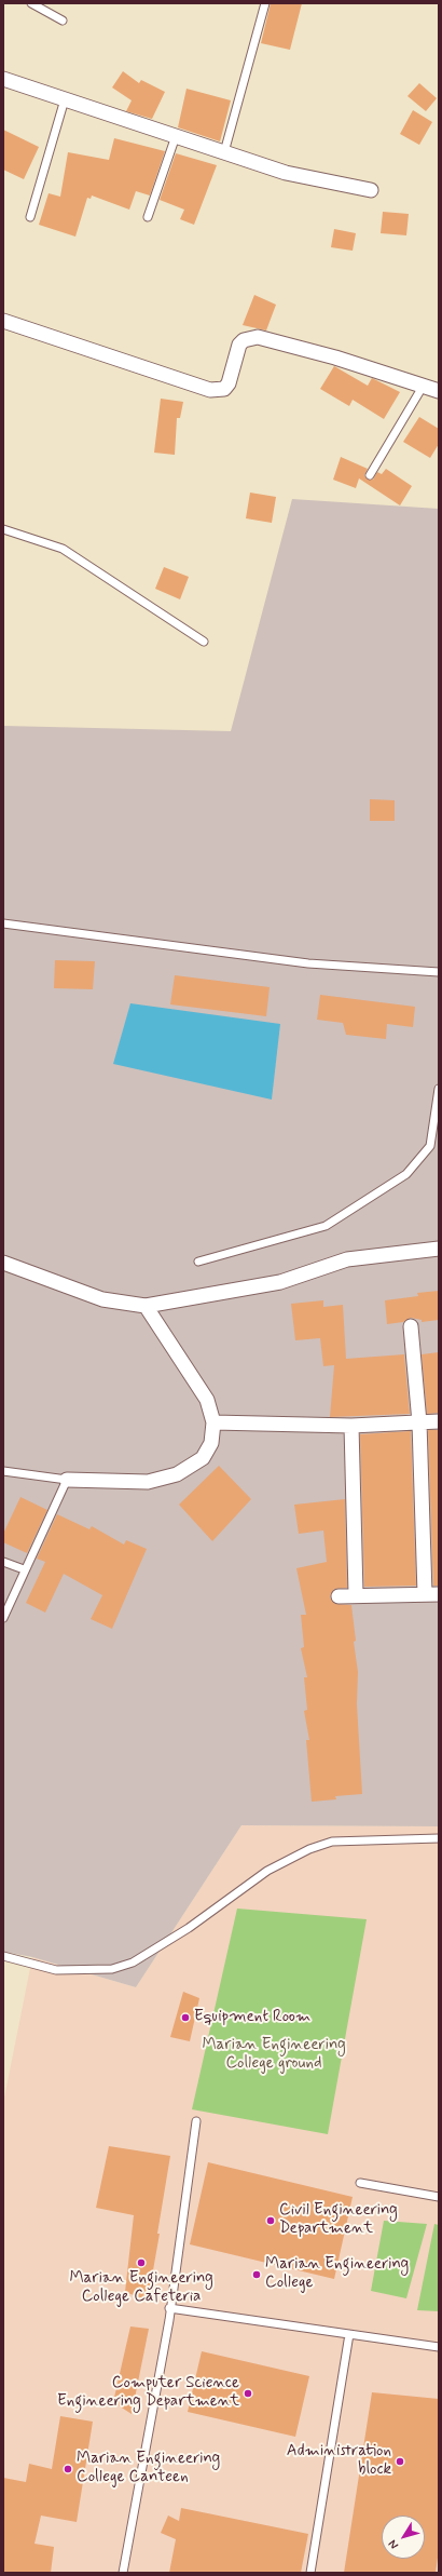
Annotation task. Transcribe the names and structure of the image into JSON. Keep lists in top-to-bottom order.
{
  "parks": ["Marian Engineering College ground"],
  "places": [
    "Equipment Room",
    "Civil Engineering Department",
    "Marian Engineering College Cafeteria",
    "Marian Engineering College",
    "Computer Science Engineering Department",
    "Administration block",
    "Marian Engineering College Canteen"
  ],
  "north": "bottom left"
}
